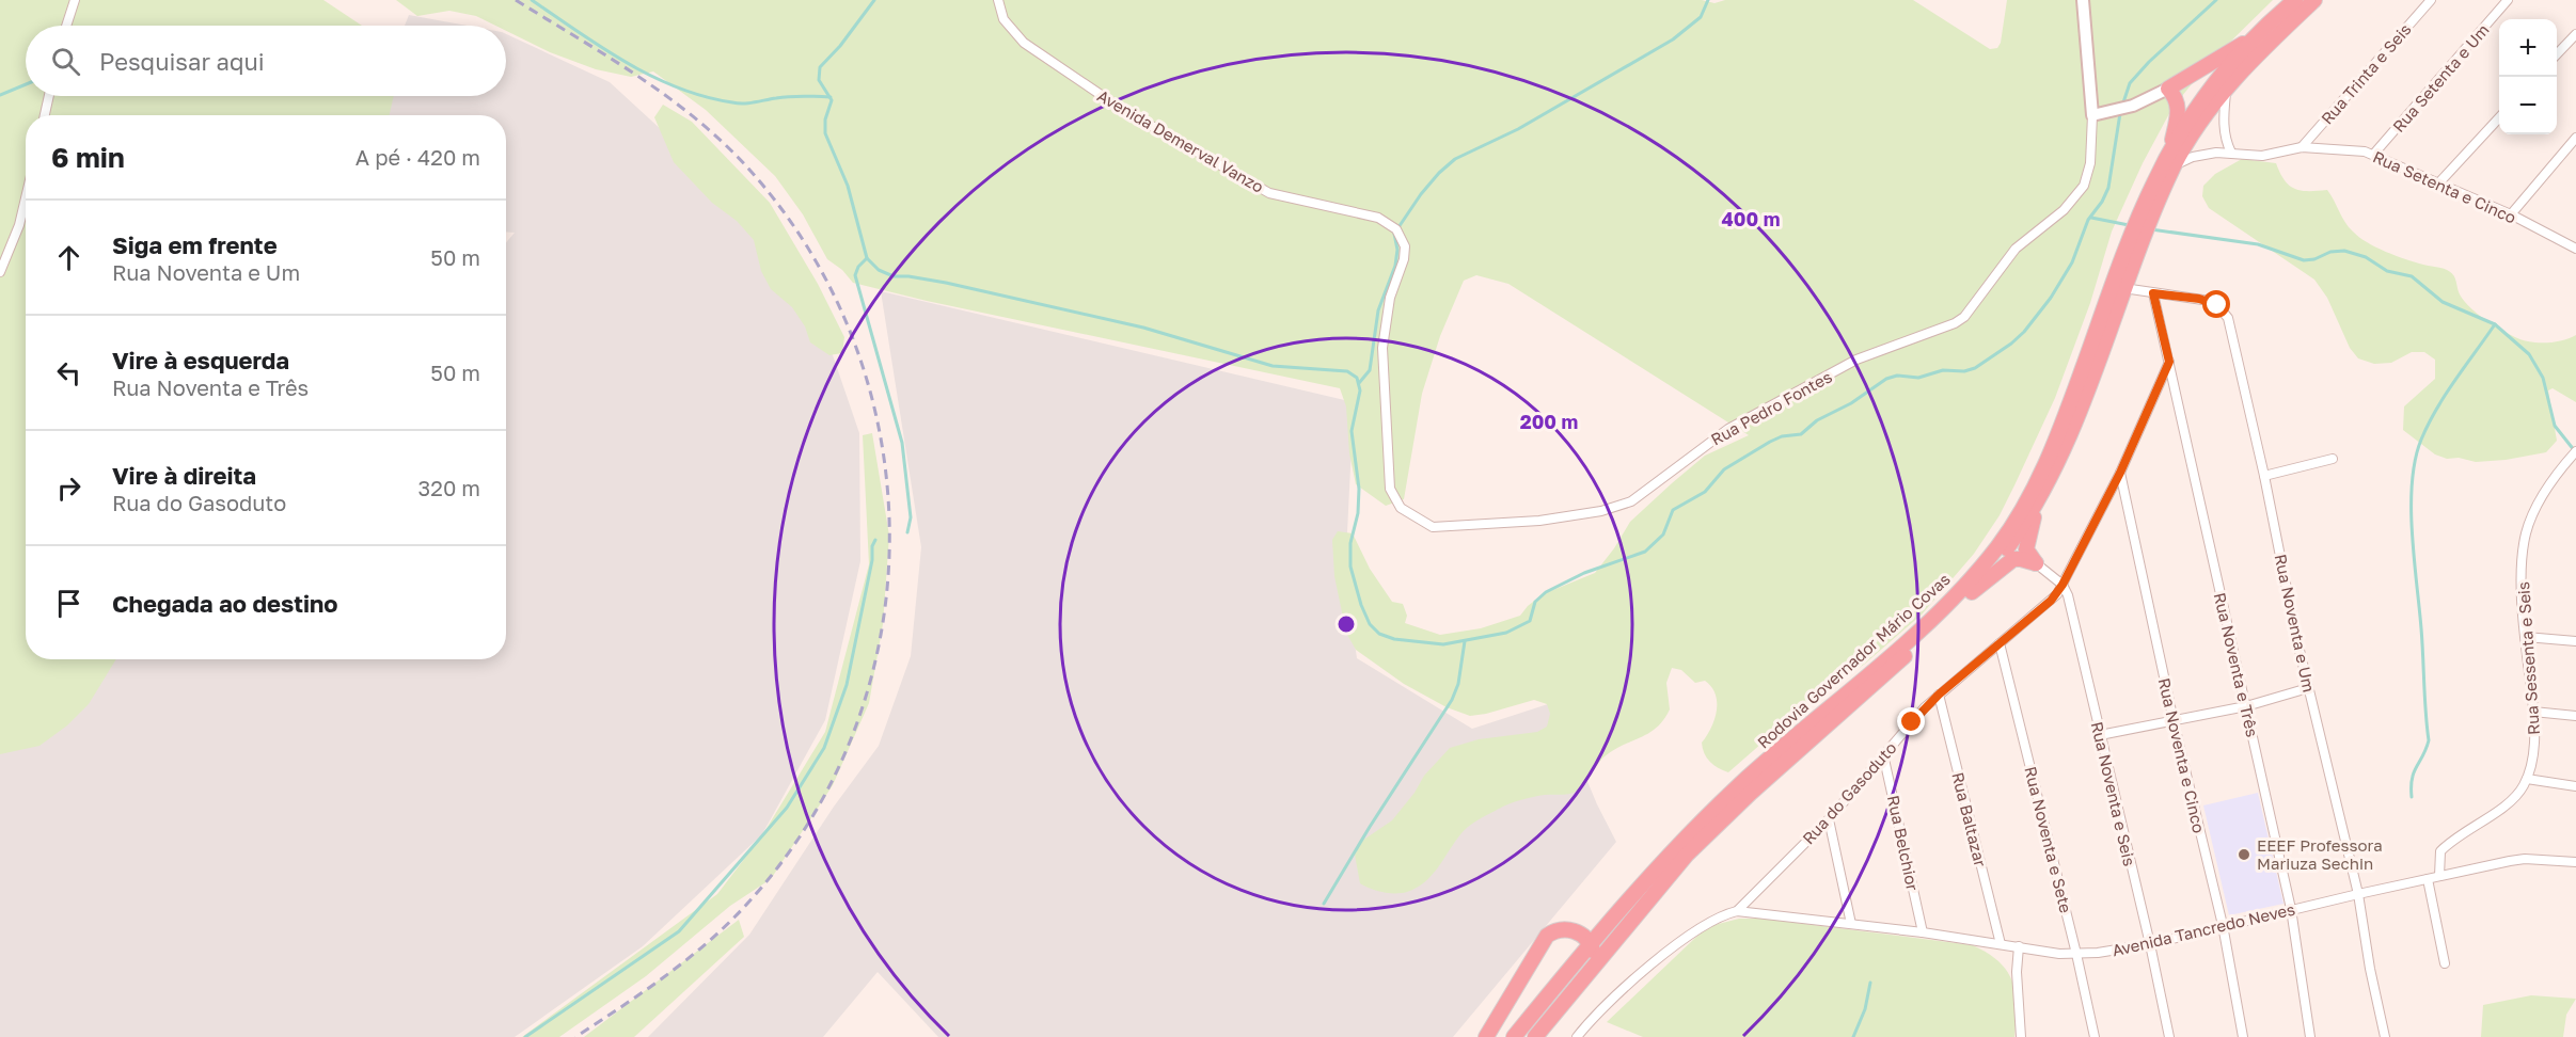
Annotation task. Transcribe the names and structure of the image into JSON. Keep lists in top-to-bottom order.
{
  "streets": {
    "highway": ["Rodovia Governador Mário Covas"],
    "street": [
      "Rua Trinta e Seis",
      "Rua Setenta e Um",
      "Avenida Demerval Vanzo",
      "Rua Setenta e Cinco",
      "Rua Pedro Fontes",
      "Rua Noventa e Um",
      "Rua Sessenta e Seis",
      "Rua Noventa e Três",
      "Rua Noventa e Cinco",
      "Rua do Gasoduto",
      "Rua Noventa e Seis",
      "Rua Baltazar",
      "Rua Noventa e Sete",
      "Rua Belchior",
      "Avenida Tancredo Neves"
    ]
  },
  "crossings": [
    ["Rua Trinta e Seis", "Rua Setenta e Cinco"],
    ["Rua Setenta e Um", "Rua Setenta e Cinco"],
    ["Avenida Demerval Vanzo", "Rua Pedro Fontes"],
    ["Rua Setenta e Cinco", "Rodovia Governador Mário Covas"],
    ["Rua Noventa e Um", "Rodovia Governador Mário Covas"],
    ["Rua Noventa e Um", "Rua Noventa e Três"],
    ["Rua Noventa e Um", "Avenida Tancredo Neves"],
    ["Rua Sessenta e Seis", "Avenida Tancredo Neves"],
    ["Rua Noventa e Três", "Rua do Gasoduto"],
    ["Rua Noventa e Três", "Avenida Tancredo Neves"],
    ["Rua Noventa e Cinco", "Rua do Gasoduto"],
    ["Rua Noventa e Cinco", "Avenida Tancredo Neves"],
    ["Rua do Gasoduto", "Rua Noventa e Seis"],
    ["Rua do Gasoduto", "Rua Baltazar"],
    ["Rua do Gasoduto", "Rua Noventa e Sete"],
    ["Rua do Gasoduto", "Rua Belchior"],
    ["Rua do Gasoduto", "Avenida Tancredo Neves"],
    ["Rua Noventa e Seis", "Avenida Tancredo Neves"],
    ["Rua Baltazar", "Avenida Tancredo Neves"],
    ["Rua Noventa e Sete", "Avenida Tancredo Neves"],
    ["Rua Belchior", "Avenida Tancredo Neves"]
  ],
  "places": ["EEEF Professora Mariuza Sechin"],
  "page": {
    "map_buttons": ["+", "−"],
    "search": "Pesquisar aqui",
    "heading": ["6 min", "A pé · 420 m"],
    "list": [
      ["Siga em frente", "Rua Noventa e Um", "50 m"],
      ["Vire à esquerda", "Rua Noventa e Três", "50 m"],
      ["Vire à direita", "Rua do Gasoduto", "320 m"],
      "Chegada ao destino"
    ]
  },
  "rings": ["400 m", "200 m"]
}
